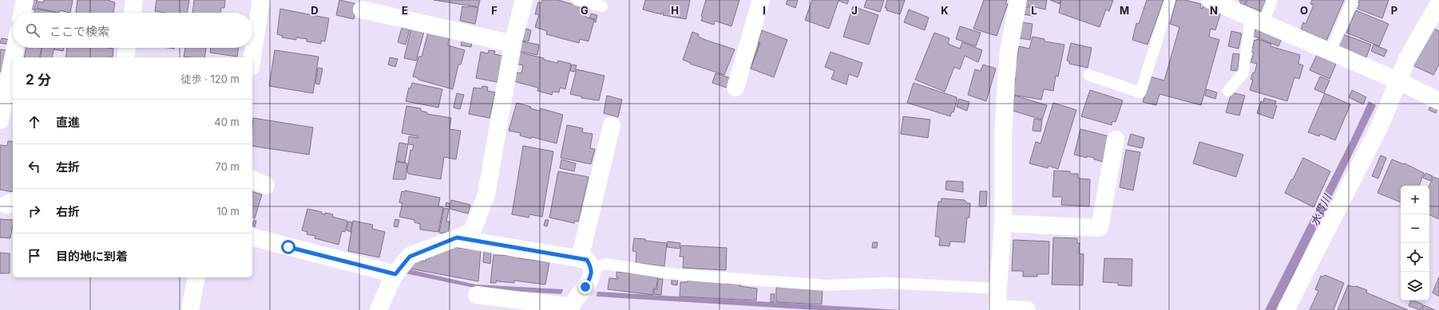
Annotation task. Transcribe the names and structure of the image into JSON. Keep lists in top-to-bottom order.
{
  "water": ["水貫川"],
  "page": {
    "search": "ここで検索",
    "heading": ["2 分", "徒歩 · 120 m"],
    "list": [
      ["直進", "40 m"],
      ["左折", "70 m"],
      ["右折", "10 m"],
      "目的地に到着"
    ],
    "map_buttons": ["+", "−"]
  },
  "grid": {
    "columns": [
      "D",
      "E",
      "F",
      "G",
      "H",
      "I",
      "J",
      "K",
      "L",
      "M",
      "N",
      "O",
      "P"
    ]
  }
}
